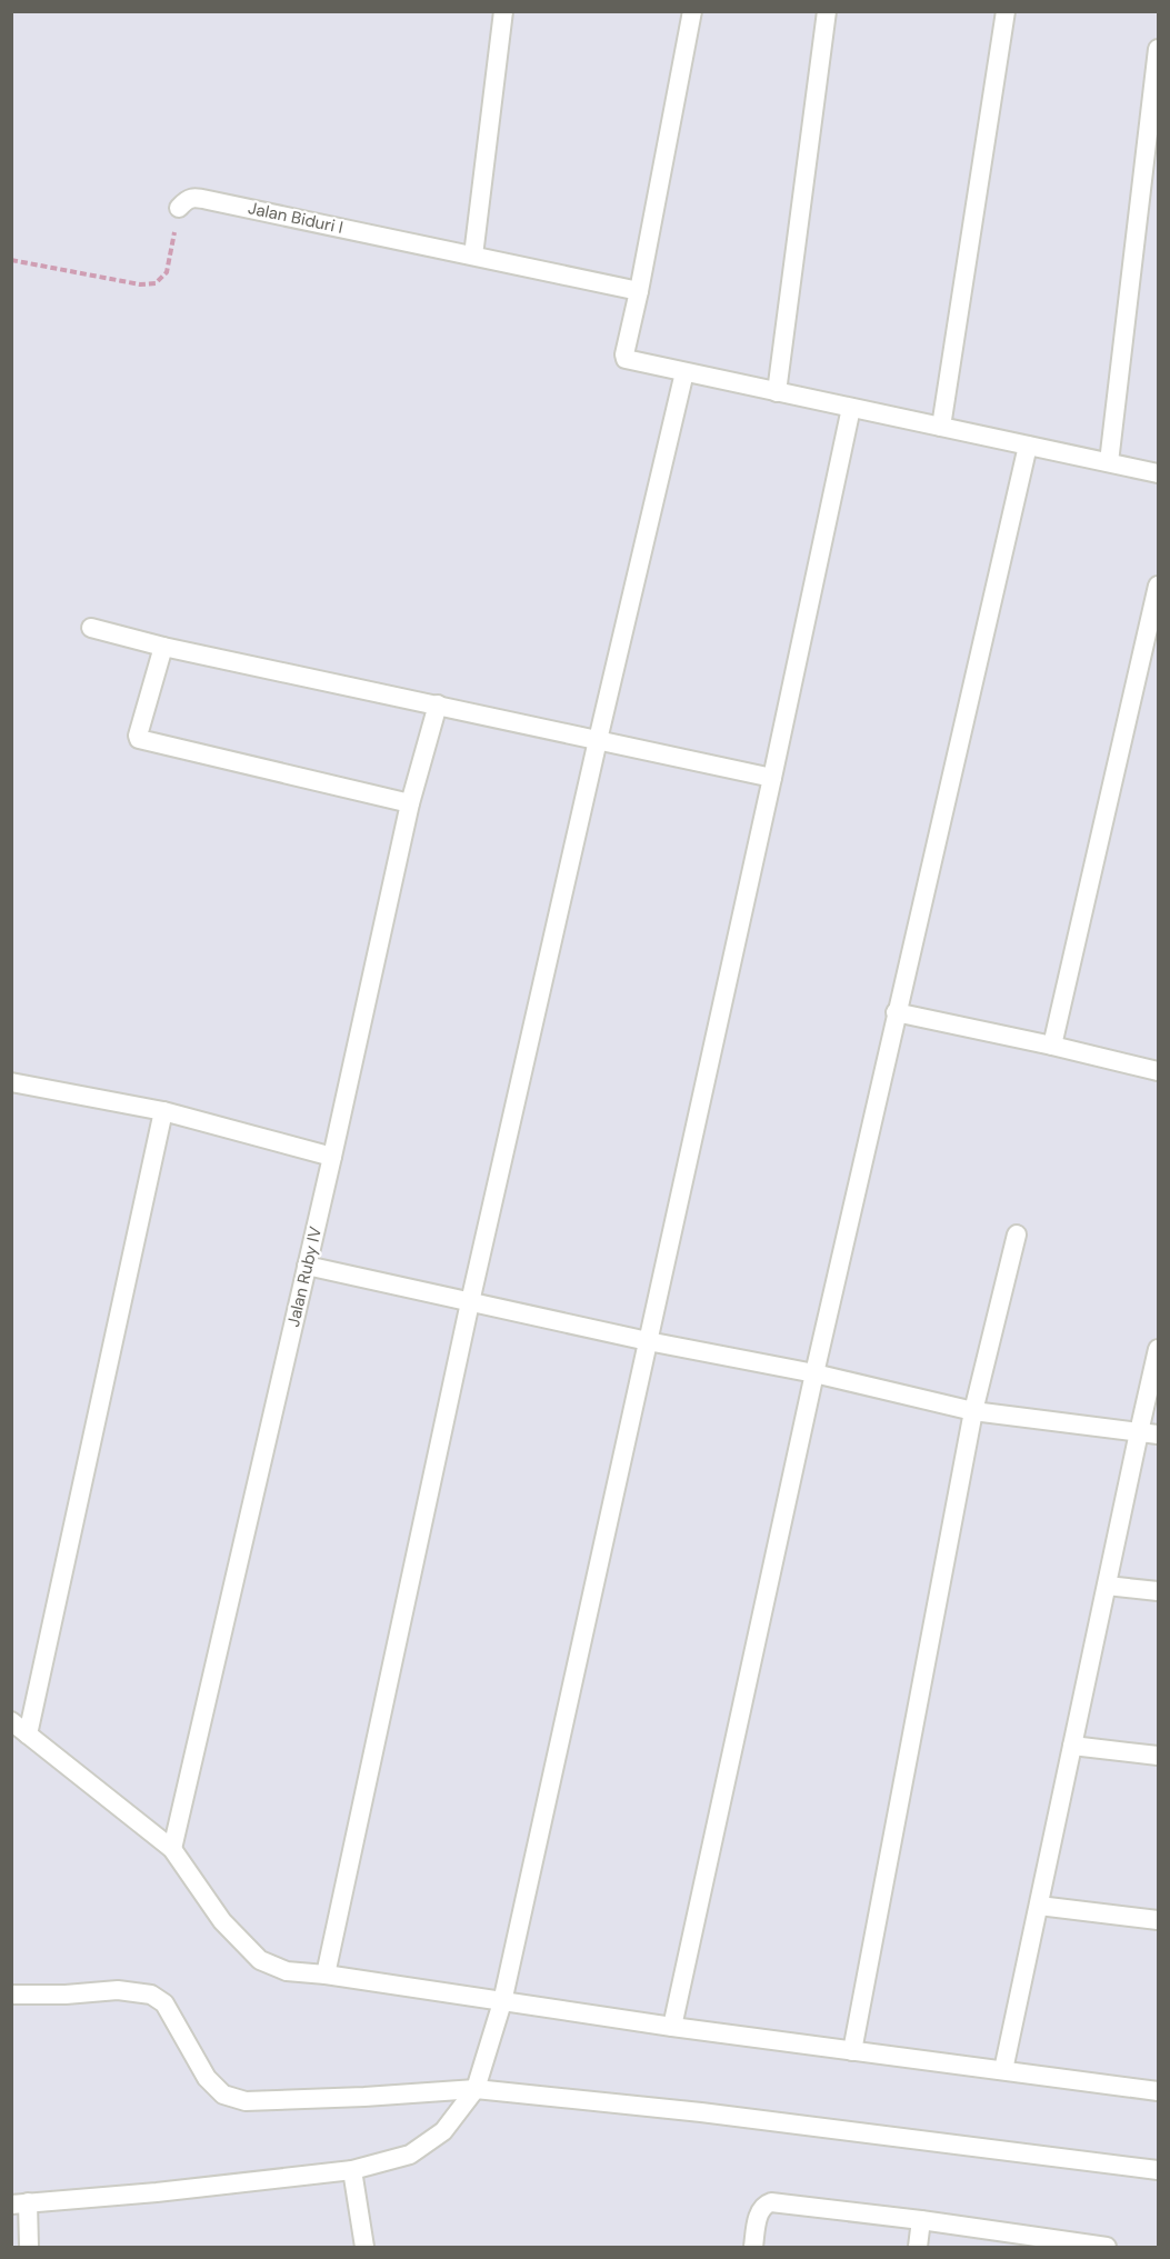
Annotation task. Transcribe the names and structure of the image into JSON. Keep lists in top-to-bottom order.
{
  "streets": {
    "street": ["Jalan Biduri I", "Jalan Ruby IV"]
  }
}
